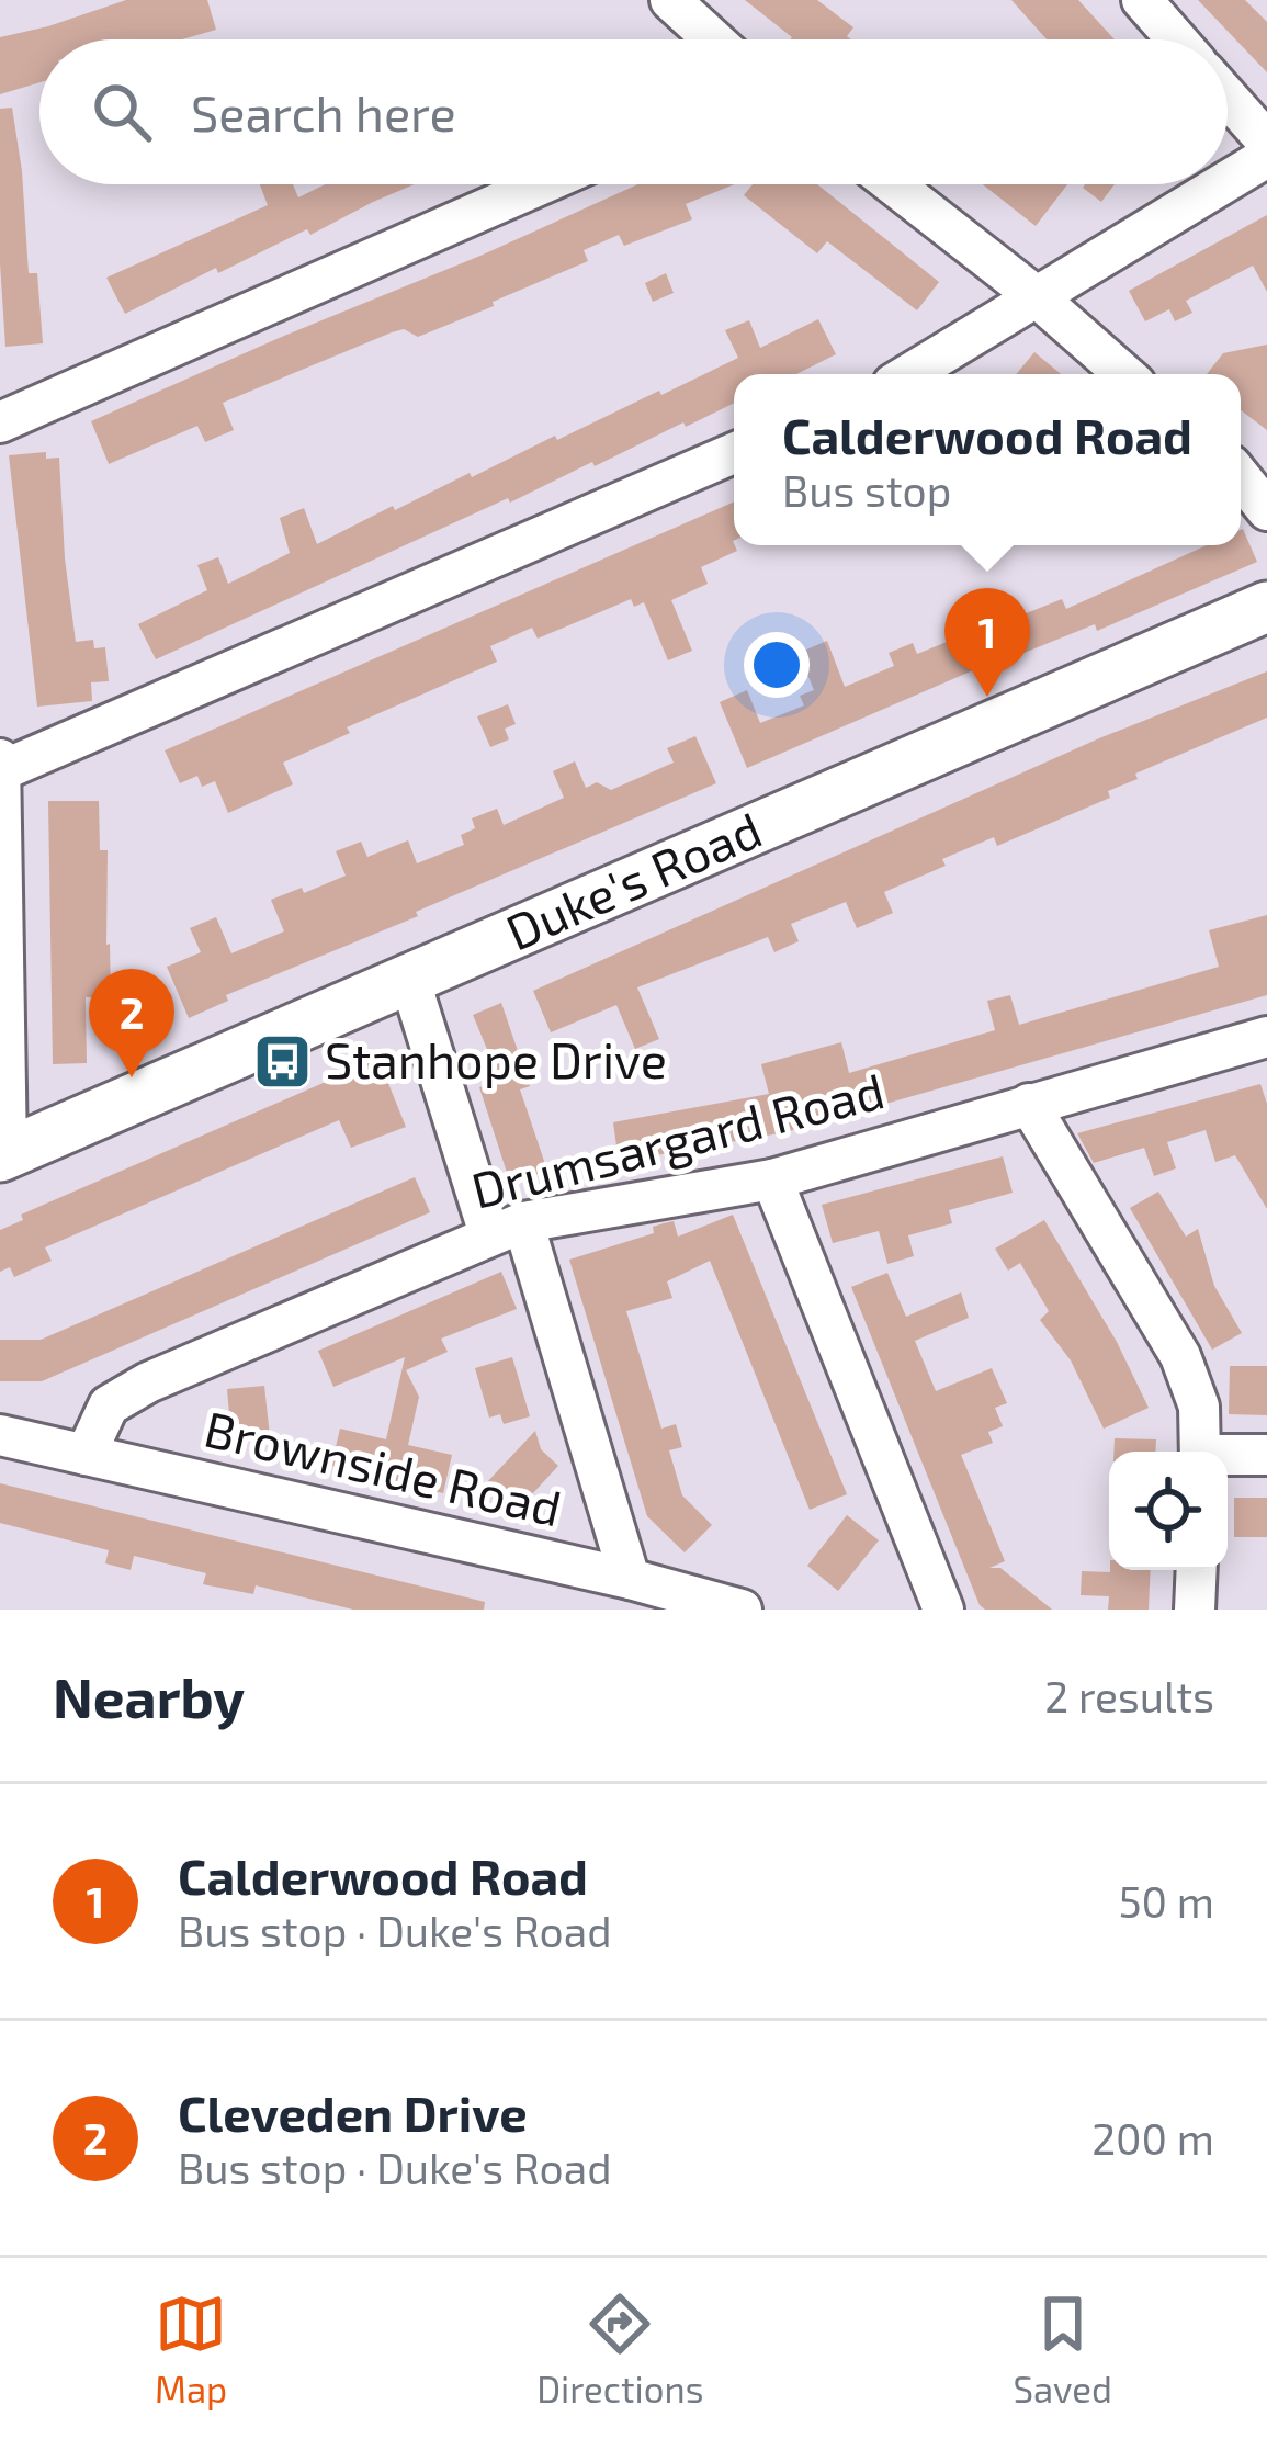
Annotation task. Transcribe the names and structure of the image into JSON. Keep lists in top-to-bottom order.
{
  "streets": {
    "main road": ["Duke's Road"],
    "street": ["Drumsargard Road", "Brownside Road"]
  },
  "crossings": [
    ["Drumsargard Road", "Brownside Road"]
  ],
  "places": {
    "bus stop": ["Stanhope Drive"]
  },
  "page": {
    "search": "Search here",
    "popup": ["Calderwood Road", "Bus stop"],
    "pins": ["1", "2"],
    "heading": ["Nearby", "2 results"],
    "list": [
      {
        "mark": "1",
        "name": "Calderwood Road",
        "note": "Bus stop · Duke's Road",
        "value": "50 m"
      },
      {
        "mark": "2",
        "name": "Cleveden Drive",
        "note": "Bus stop · Duke's Road",
        "value": "200 m"
      }
    ],
    "nav": ["Map", "Directions", "Saved"]
  }
}
